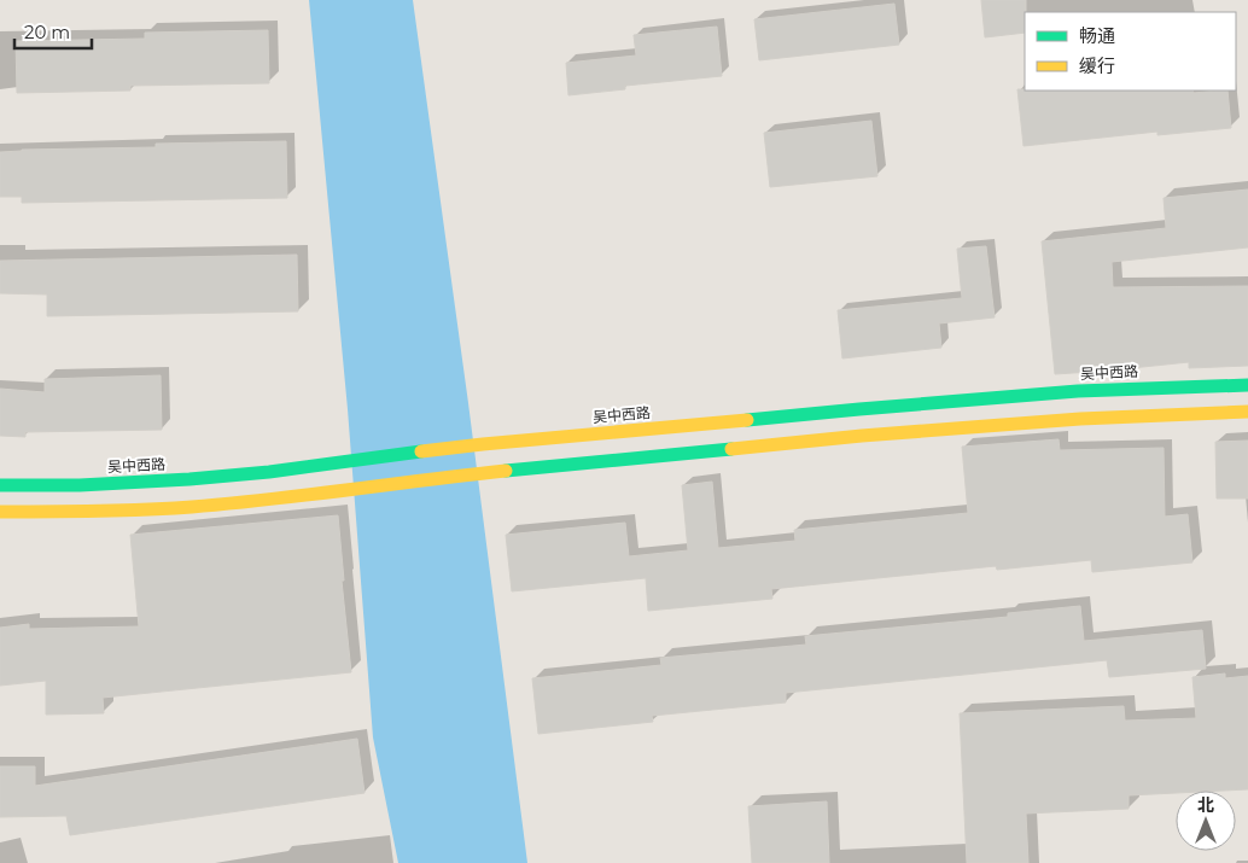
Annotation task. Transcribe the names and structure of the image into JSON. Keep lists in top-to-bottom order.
{
  "streets": {
    "main road": ["吴中西路"]
  },
  "legend": ["畅通", "缓行"],
  "scale_bar": "20 m",
  "north": "top"
}
